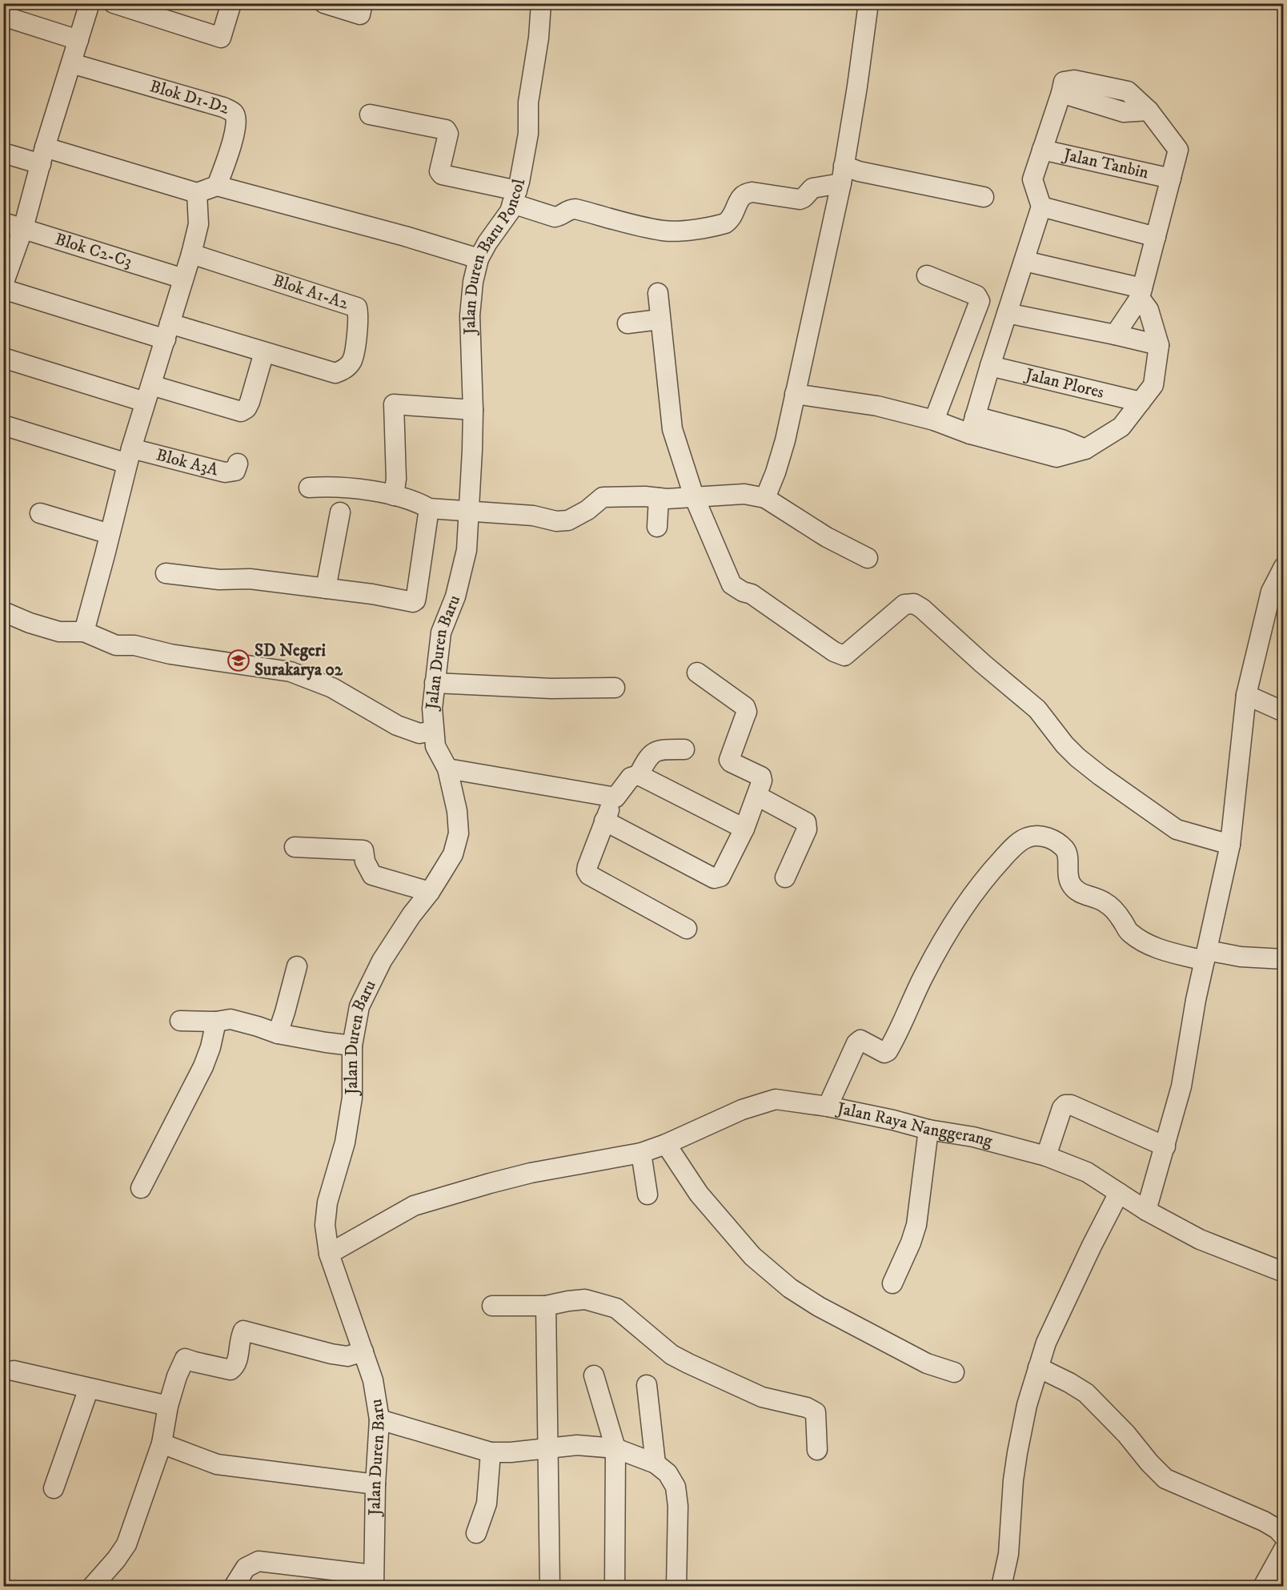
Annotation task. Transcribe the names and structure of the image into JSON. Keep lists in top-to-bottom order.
{
  "streets": {
    "street": [
      "Blok D1-D2",
      "Jalan Tanbin",
      "Blok C2-C3",
      "Jalan Duren Baru Poncol",
      "Blok A1-A2",
      "Jalan Plores",
      "Blok A3A",
      "Jalan Duren Baru",
      "Jalan Raya Nanggerang"
    ]
  },
  "crossings": [
    ["Jalan Duren Baru Poncol", "Jalan Duren Baru"],
    ["Jalan Duren Baru", "Jalan Raya Nanggerang"]
  ],
  "places": {
    "school or university": ["SD Negeri Surakarya 02"]
  }
}
